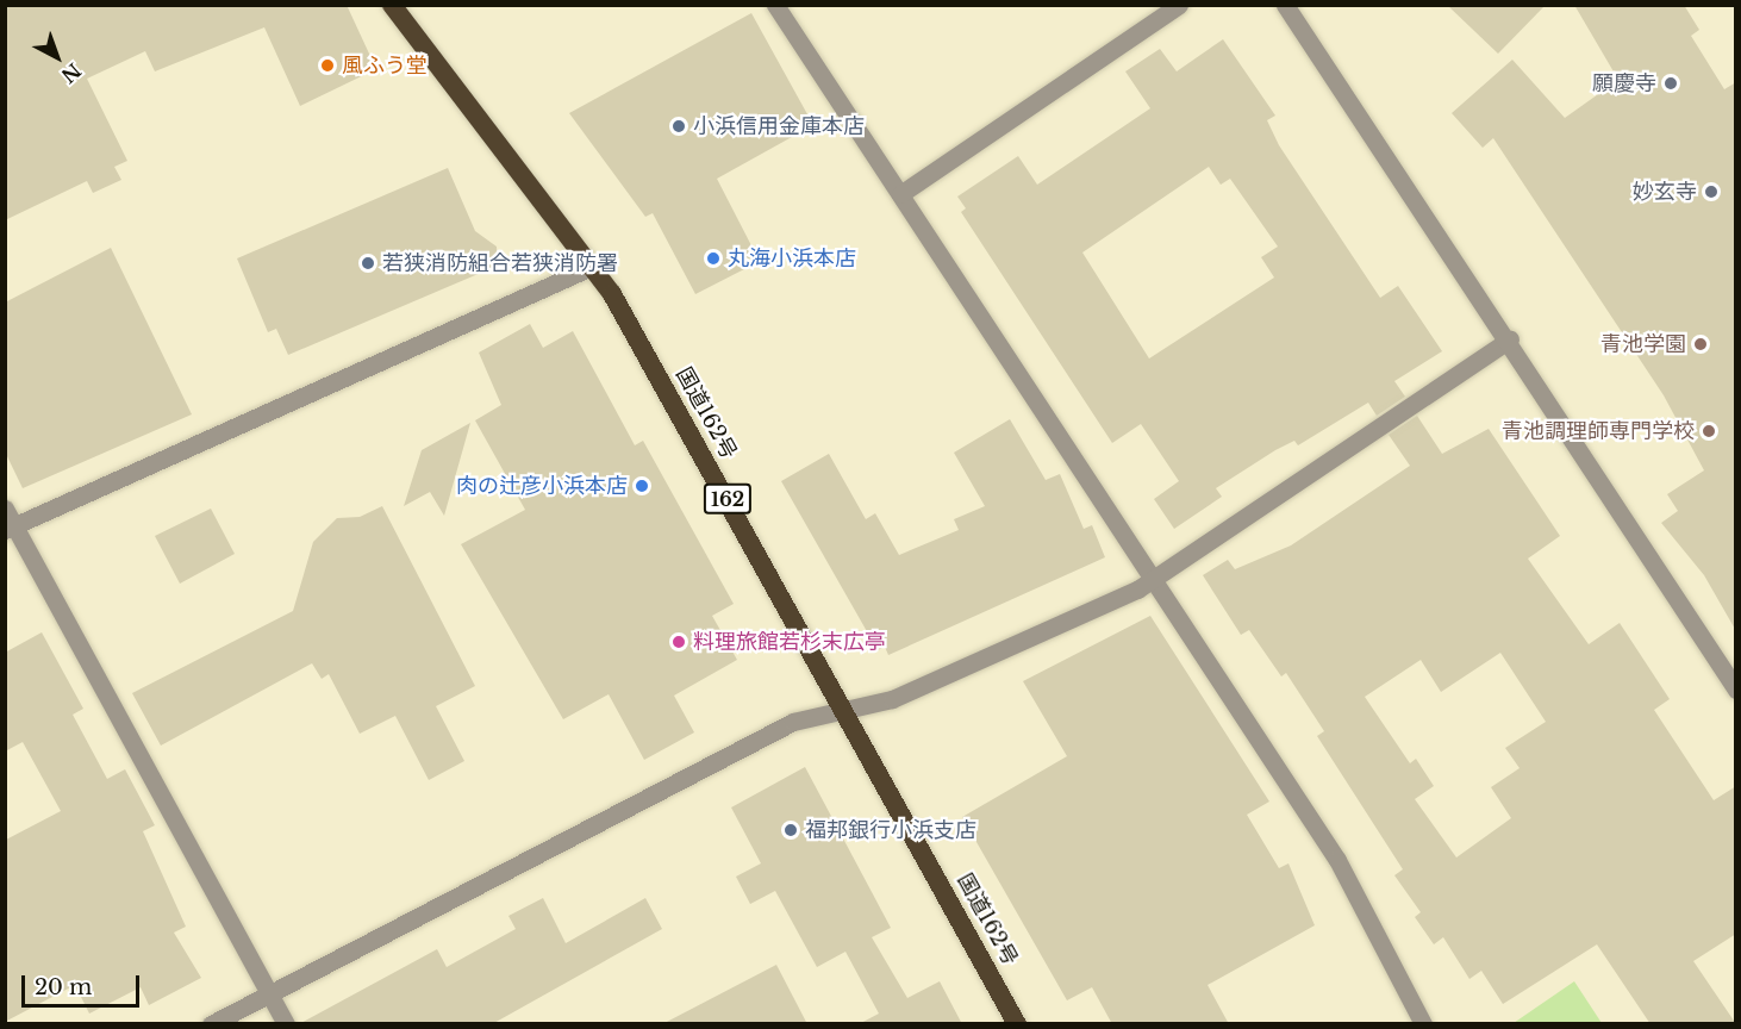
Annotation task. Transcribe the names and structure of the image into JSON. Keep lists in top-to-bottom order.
{
  "streets": {
    "highway": ["国道162号", "162"]
  },
  "places": [
    "風ふう堂",
    "願慶寺",
    "小浜信用金庫本店",
    "妙玄寺",
    "丸海小浜本店",
    "若狭消防組合若狭消防署",
    "青池学園",
    "青池調理師専門学校",
    "肉の辻彦小浜本店",
    "料理旅館若杉末広亭",
    "福邦銀行小浜支店"
  ],
  "scale_bar": "20 m",
  "north": "bottom right"
}
